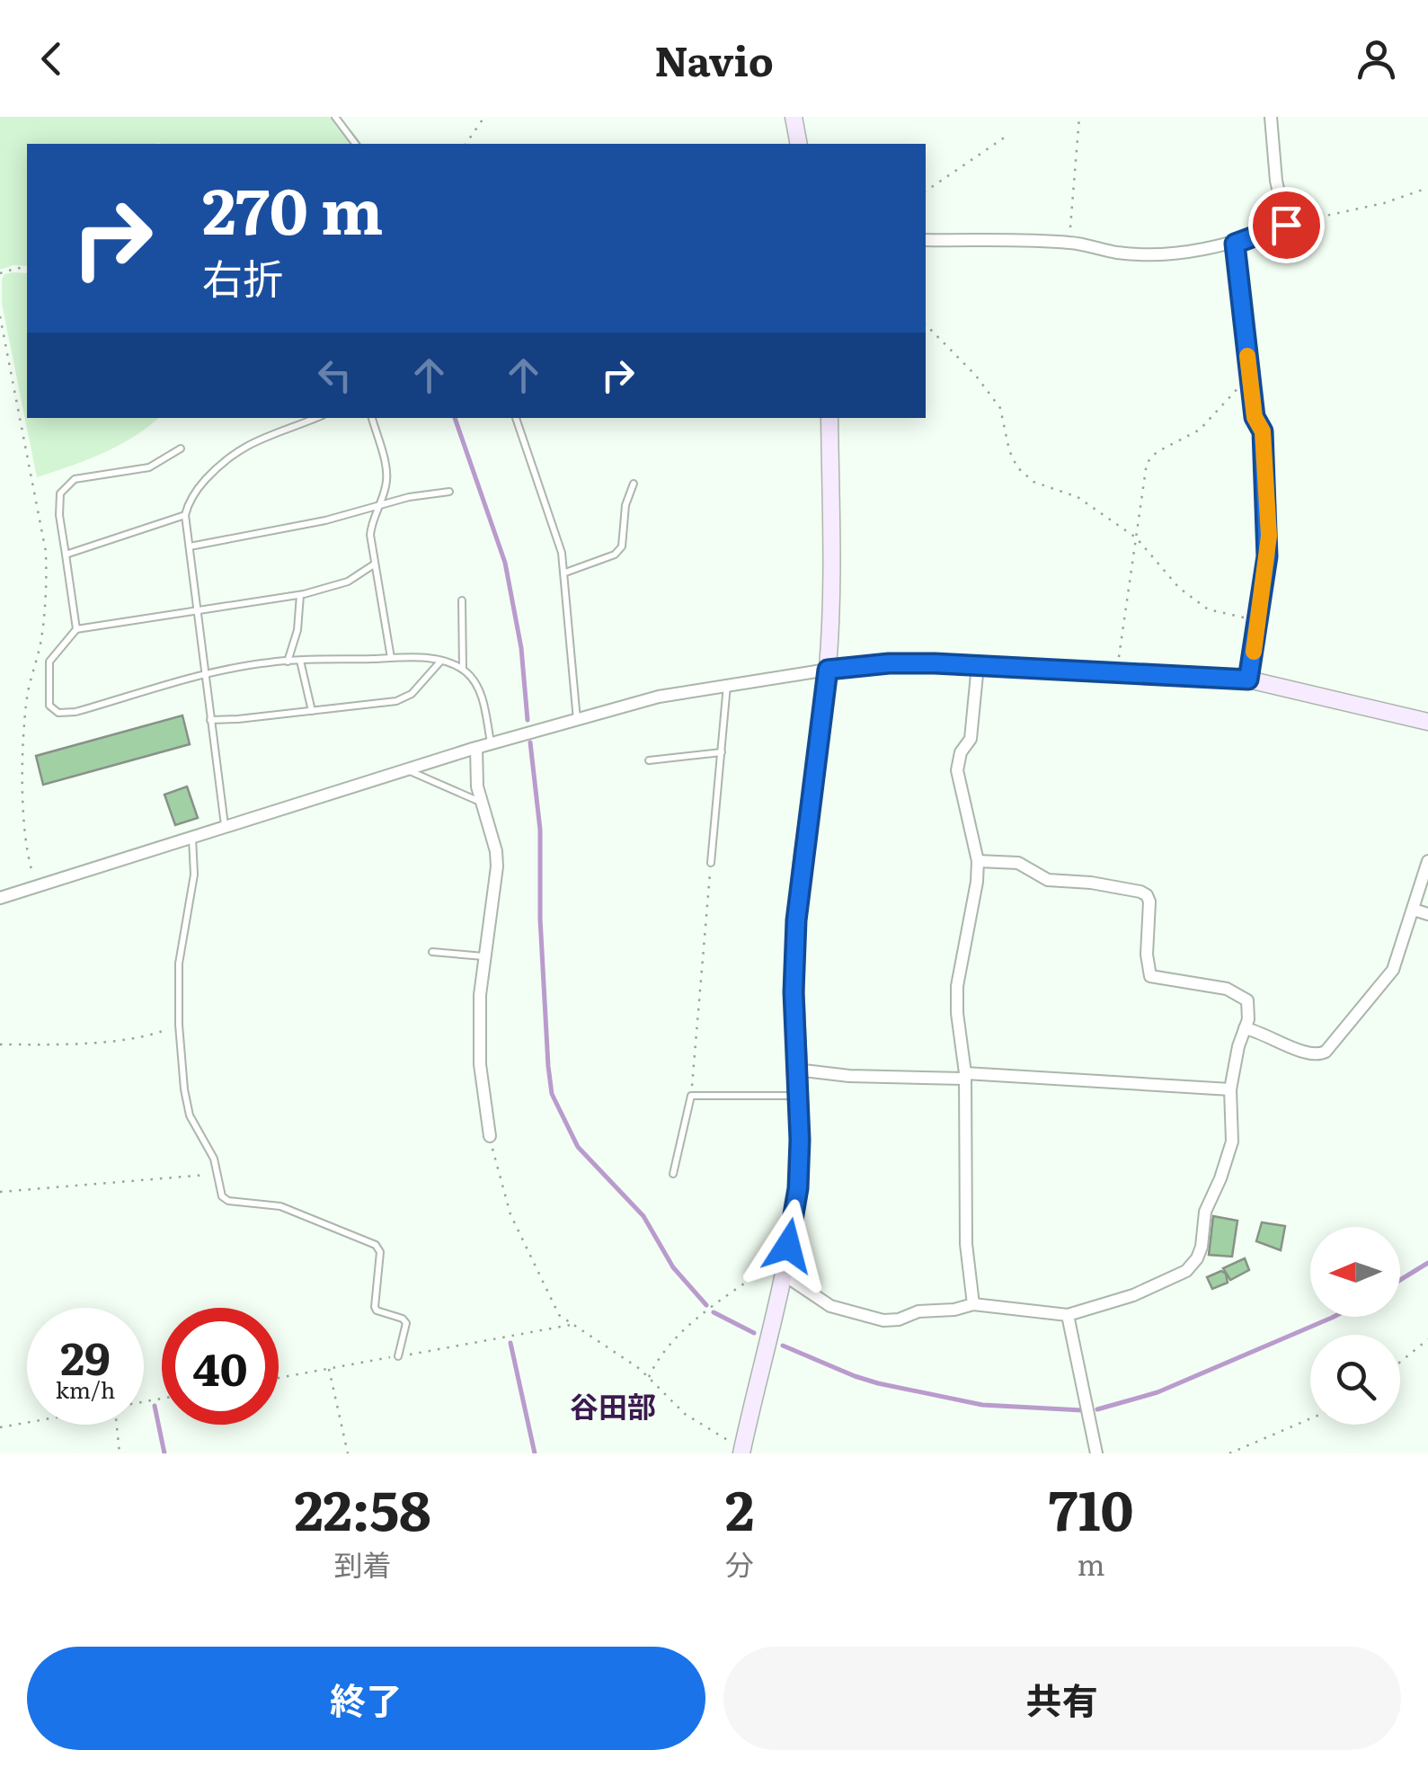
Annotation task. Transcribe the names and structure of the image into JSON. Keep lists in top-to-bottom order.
{
  "districts": ["谷田部"],
  "north": "left",
  "page": {
    "header": "Navio",
    "turn": ["270 m", "右折"],
    "speed": "29 km/h",
    "limit": "40",
    "eta": [
      "22:58",
      "到着",
      "2",
      "分",
      "710",
      "m"
    ],
    "buttons": ["終了", "共有"]
  }
}
